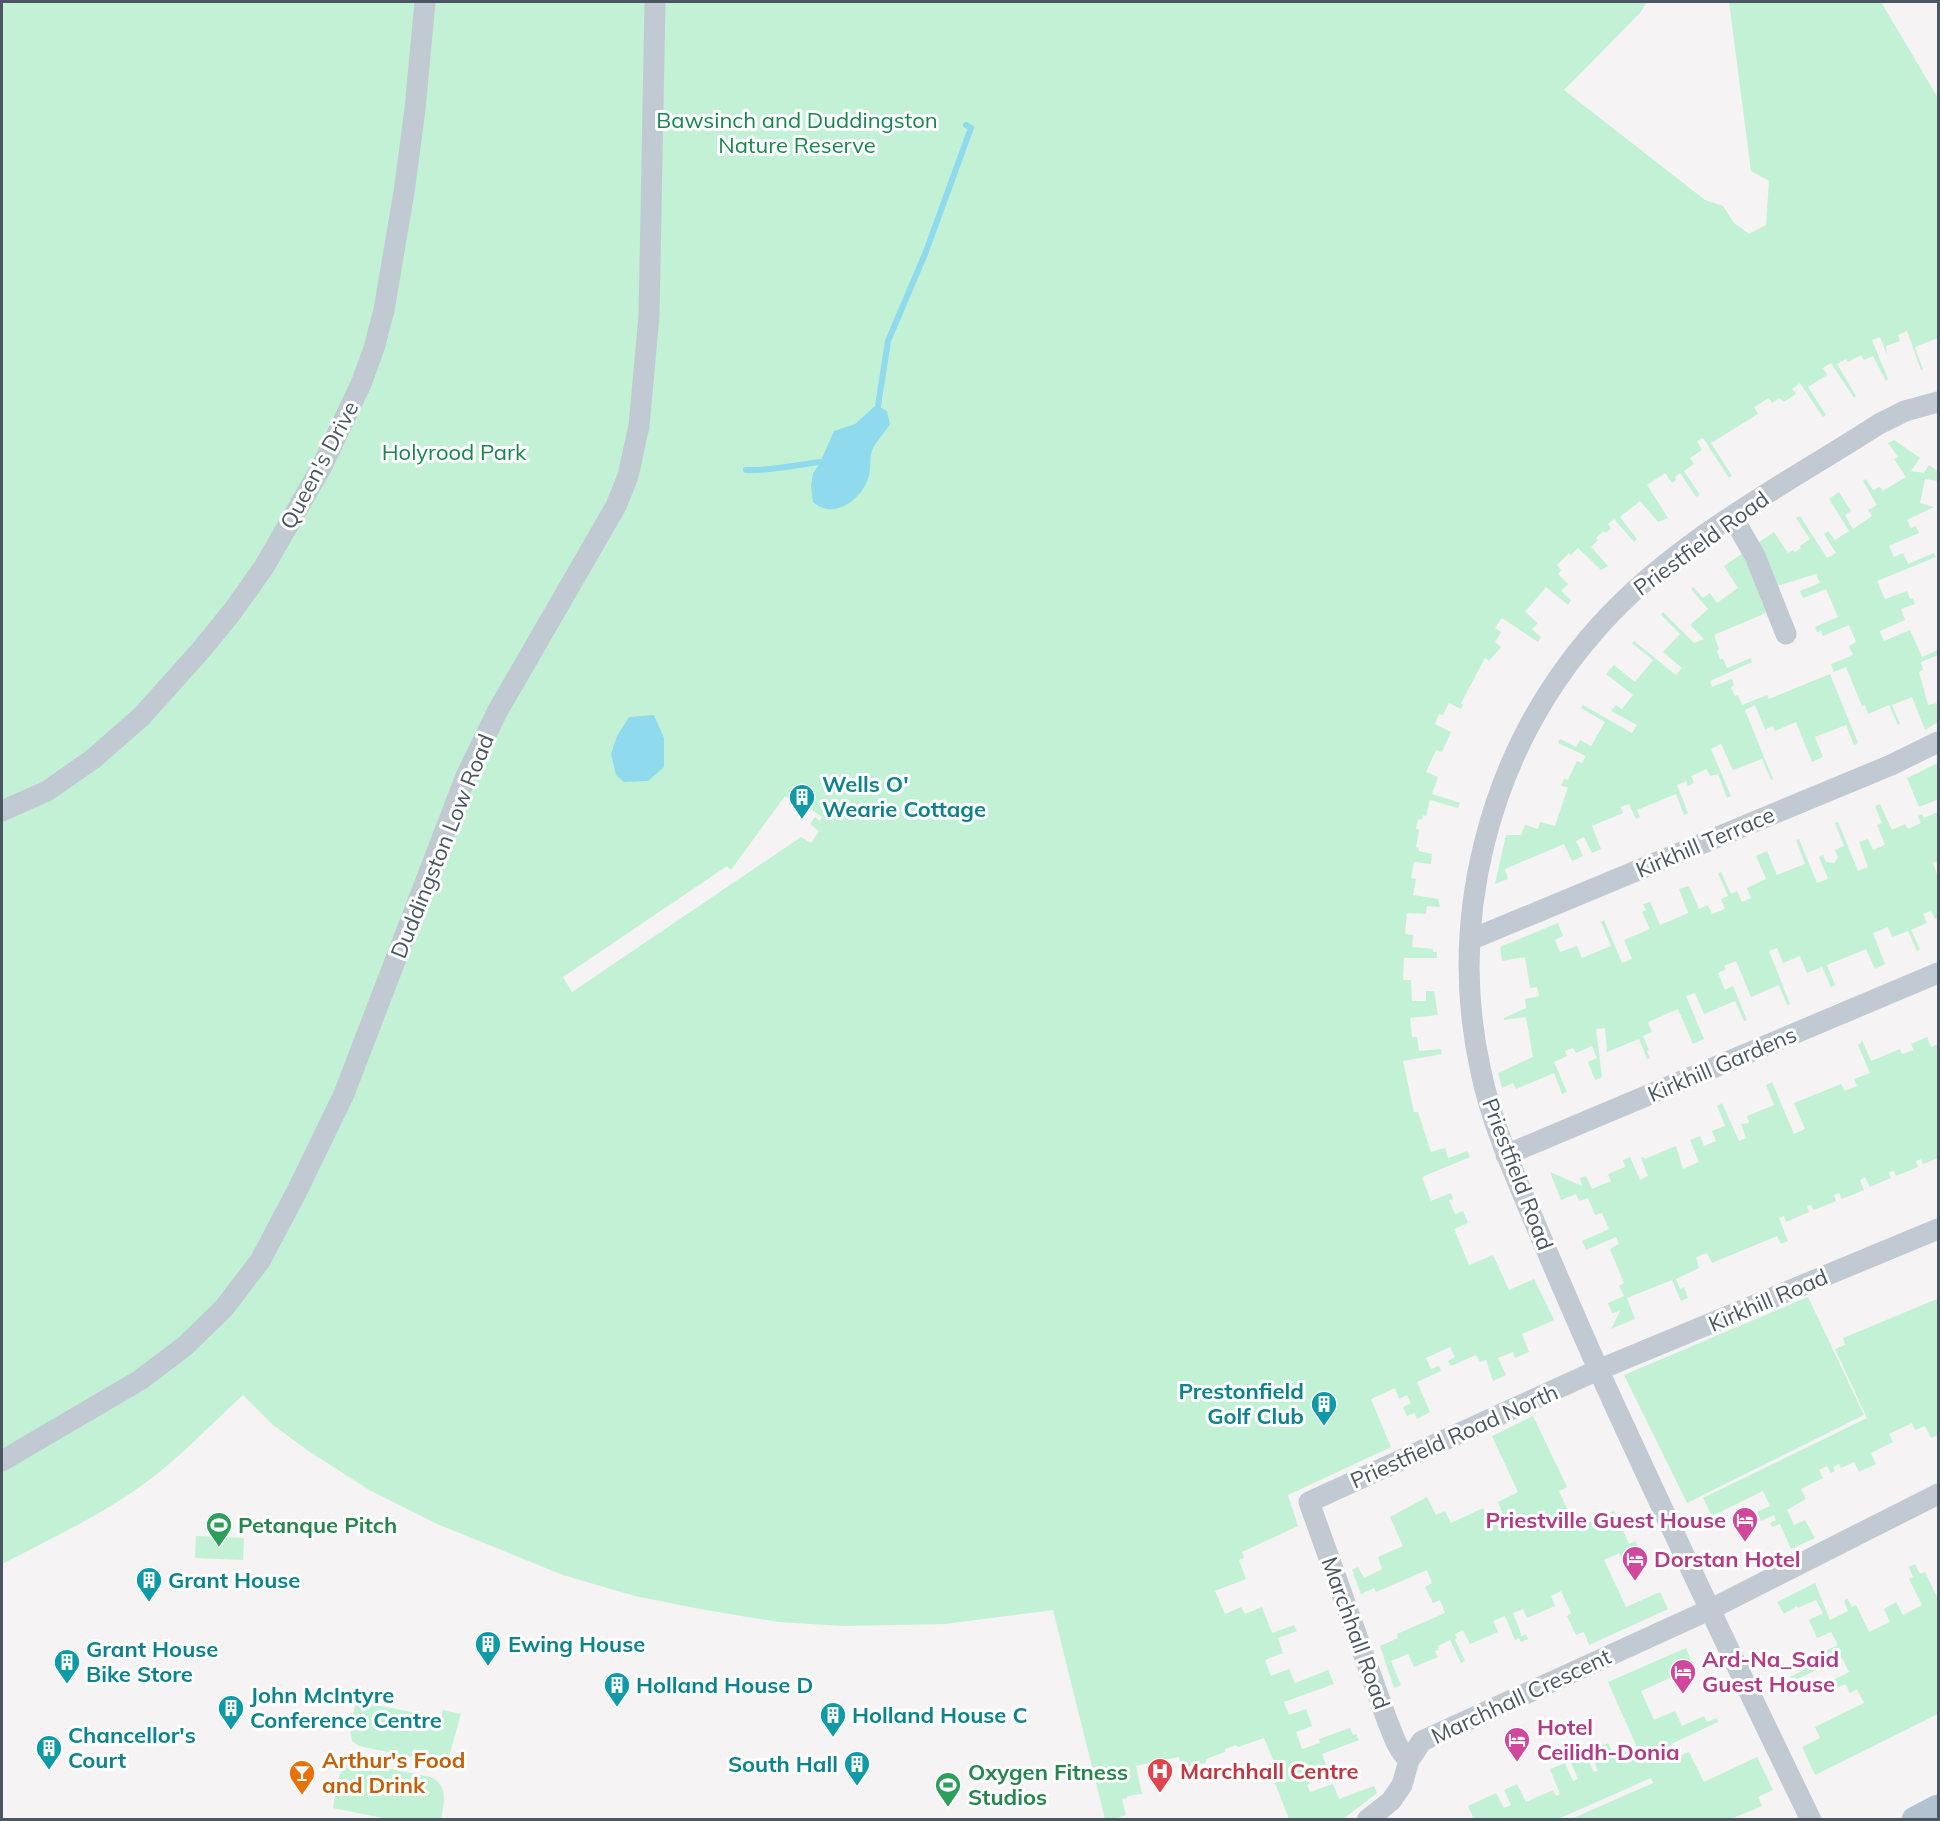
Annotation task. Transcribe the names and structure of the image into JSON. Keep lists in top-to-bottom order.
{
  "streets": {
    "street": [
      "Queen's Drive",
      "Priestfield Road",
      "Kirkhill Terrace",
      "Duddingston Low Road",
      "Kirkhill Gardens",
      "Kirkhill Road",
      "Priestfield Road North",
      "Marchhall Road",
      "Marchhall Crescent"
    ]
  },
  "crossings": [
    ["Priestfield Road", "Kirkhill Terrace"],
    ["Priestfield Road", "Kirkhill Gardens"],
    ["Priestfield Road", "Kirkhill Road"],
    ["Priestfield Road", "Priestfield Road North"],
    ["Priestfield Road", "Marchhall Crescent"],
    ["Kirkhill Road", "Priestfield Road North"],
    ["Priestfield Road North", "Marchhall Road"],
    ["Marchhall Road", "Marchhall Crescent"]
  ],
  "parks": ["Bawsinch and Duddingston Nature Reserve", "Holyrood Park"],
  "places": {
    "building": [
      "Wells O' Wearie Cottage",
      "Prestonfield Golf Club",
      "Grant House",
      "Ewing House",
      "Grant House Bike Store",
      "Holland House D",
      "John McIntyre Conference Centre",
      "Holland House C",
      "Chancellor's Court",
      "South Hall"
    ],
    "hotel": [
      "Priestville Guest House",
      "Dorstan Hotel",
      "Ard-Na_Said Guest House",
      "Hotel Ceilidh-Donia"
    ],
    "sports": ["Petanque Pitch", "Oxygen Fitness Studios"],
    "hospital": ["Marchhall Centre"],
    "bar": ["Arthur's Food and Drink"]
  }
}
